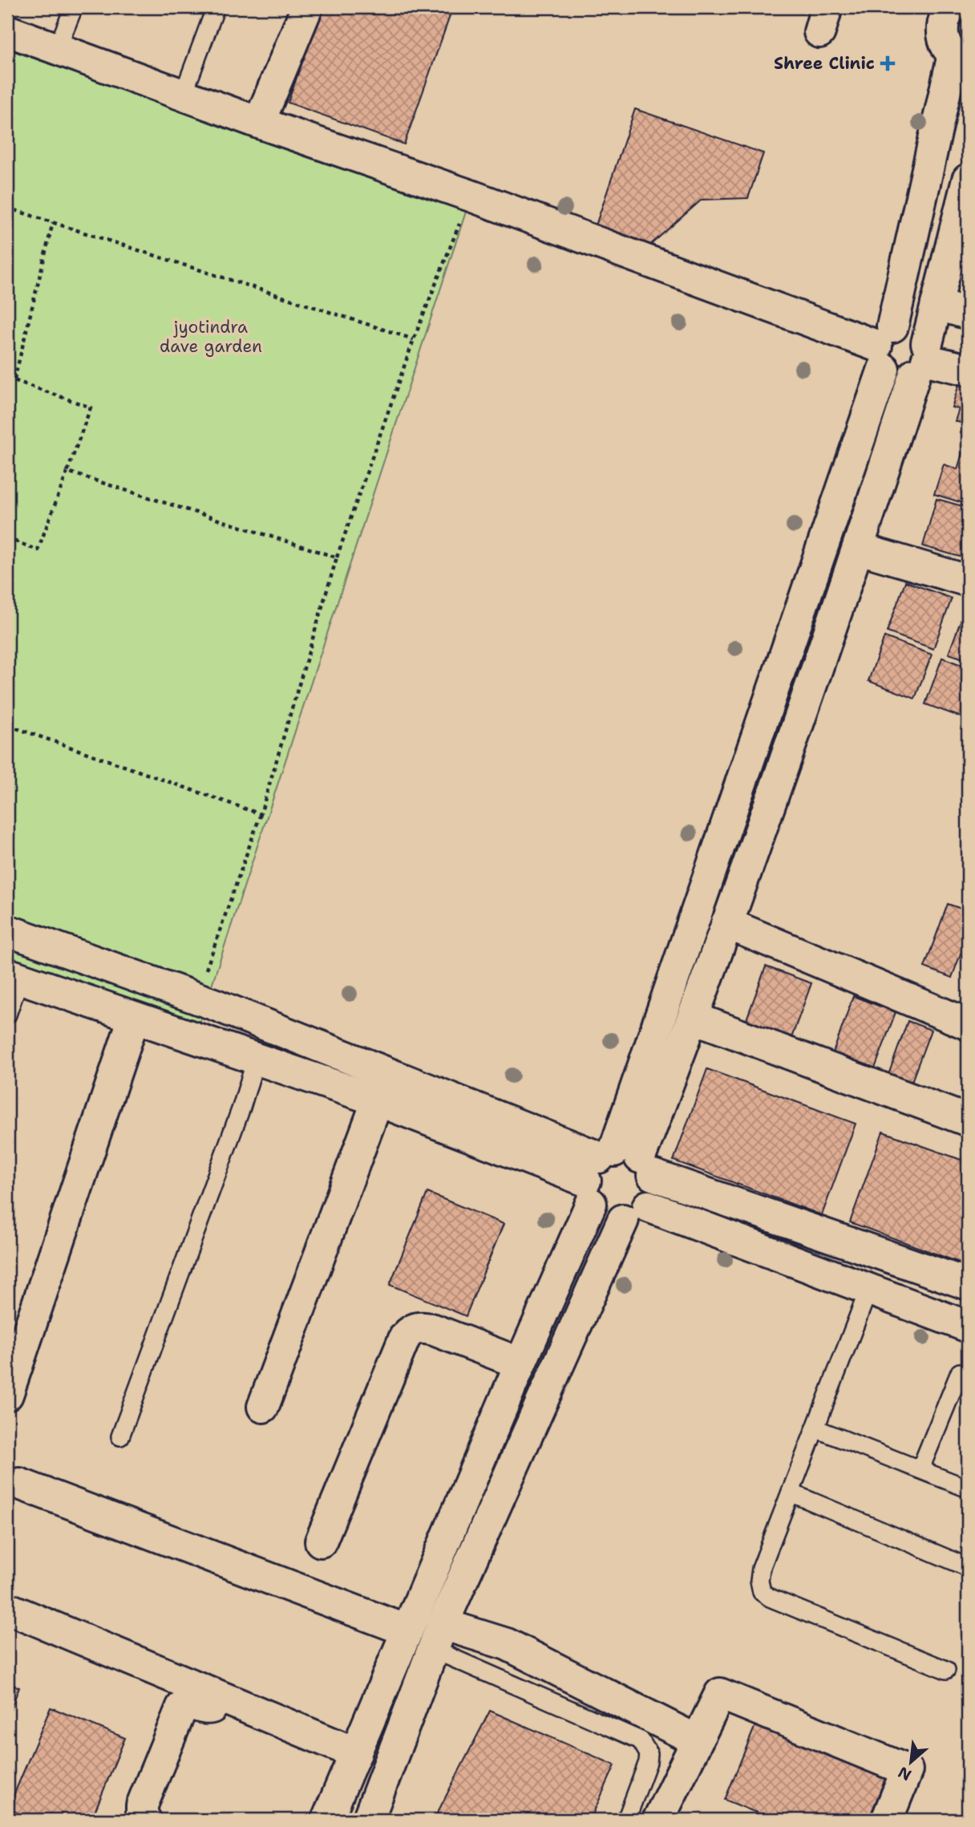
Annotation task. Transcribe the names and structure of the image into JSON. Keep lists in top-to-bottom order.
{
  "parks": ["jyotindra dave garden"],
  "places": {
    "health": ["Shree Clinic"]
  },
  "north": "bottom left"
}
